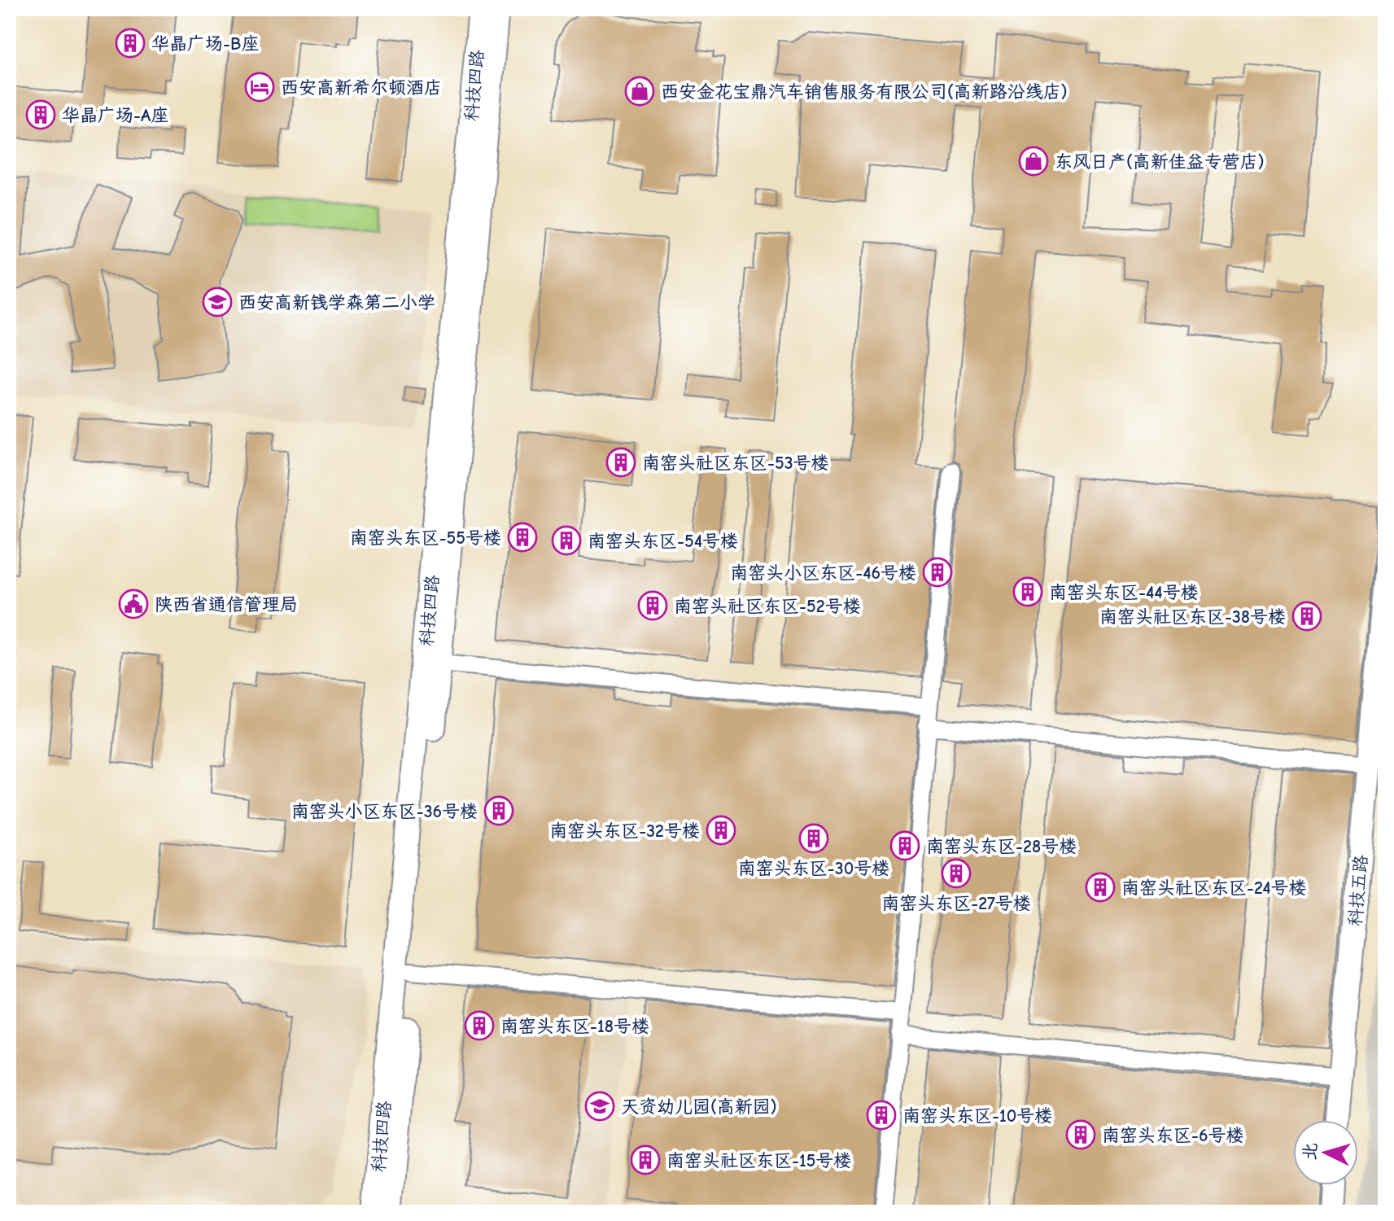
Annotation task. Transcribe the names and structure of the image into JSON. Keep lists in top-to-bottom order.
{
  "streets": {
    "street": ["科技四路", "科技五路"]
  },
  "places": {
    "building": [
      "华晶广场-B座",
      "华晶广场-A座",
      "南窑头社区东区-53号楼",
      "南窑头东区-55号楼",
      "南窑头东区-54号楼",
      "南窑头小区东区-46号楼",
      "南窑头东区-44号楼",
      "南窑头社区东区-52号楼",
      "南窑头社区东区-38号楼",
      "南窑头小区东区-36号楼",
      "南窑头东区-32号楼",
      "南窑头东区-30号楼",
      "南窑头东区-28号楼",
      "南窑头东区-27号楼",
      "南窑头社区东区-24号楼",
      "南窑头东区-18号楼",
      "南窑头东区-10号楼",
      "南窑头东区-6号楼",
      "南窑头社区东区-15号楼"
    ],
    "hotel": ["西安高新希尔顿酒店"],
    "shop": ["西安金花宝鼎汽车销售服务有限公司(高新路沿线店)", "东风日产(高新佳益专营店)"],
    "school or university": ["西安高新钱学森第二小学", "天资幼儿园(高新园)"],
    "public building": ["陕西省通信管理局"]
  },
  "north": "left"
}
